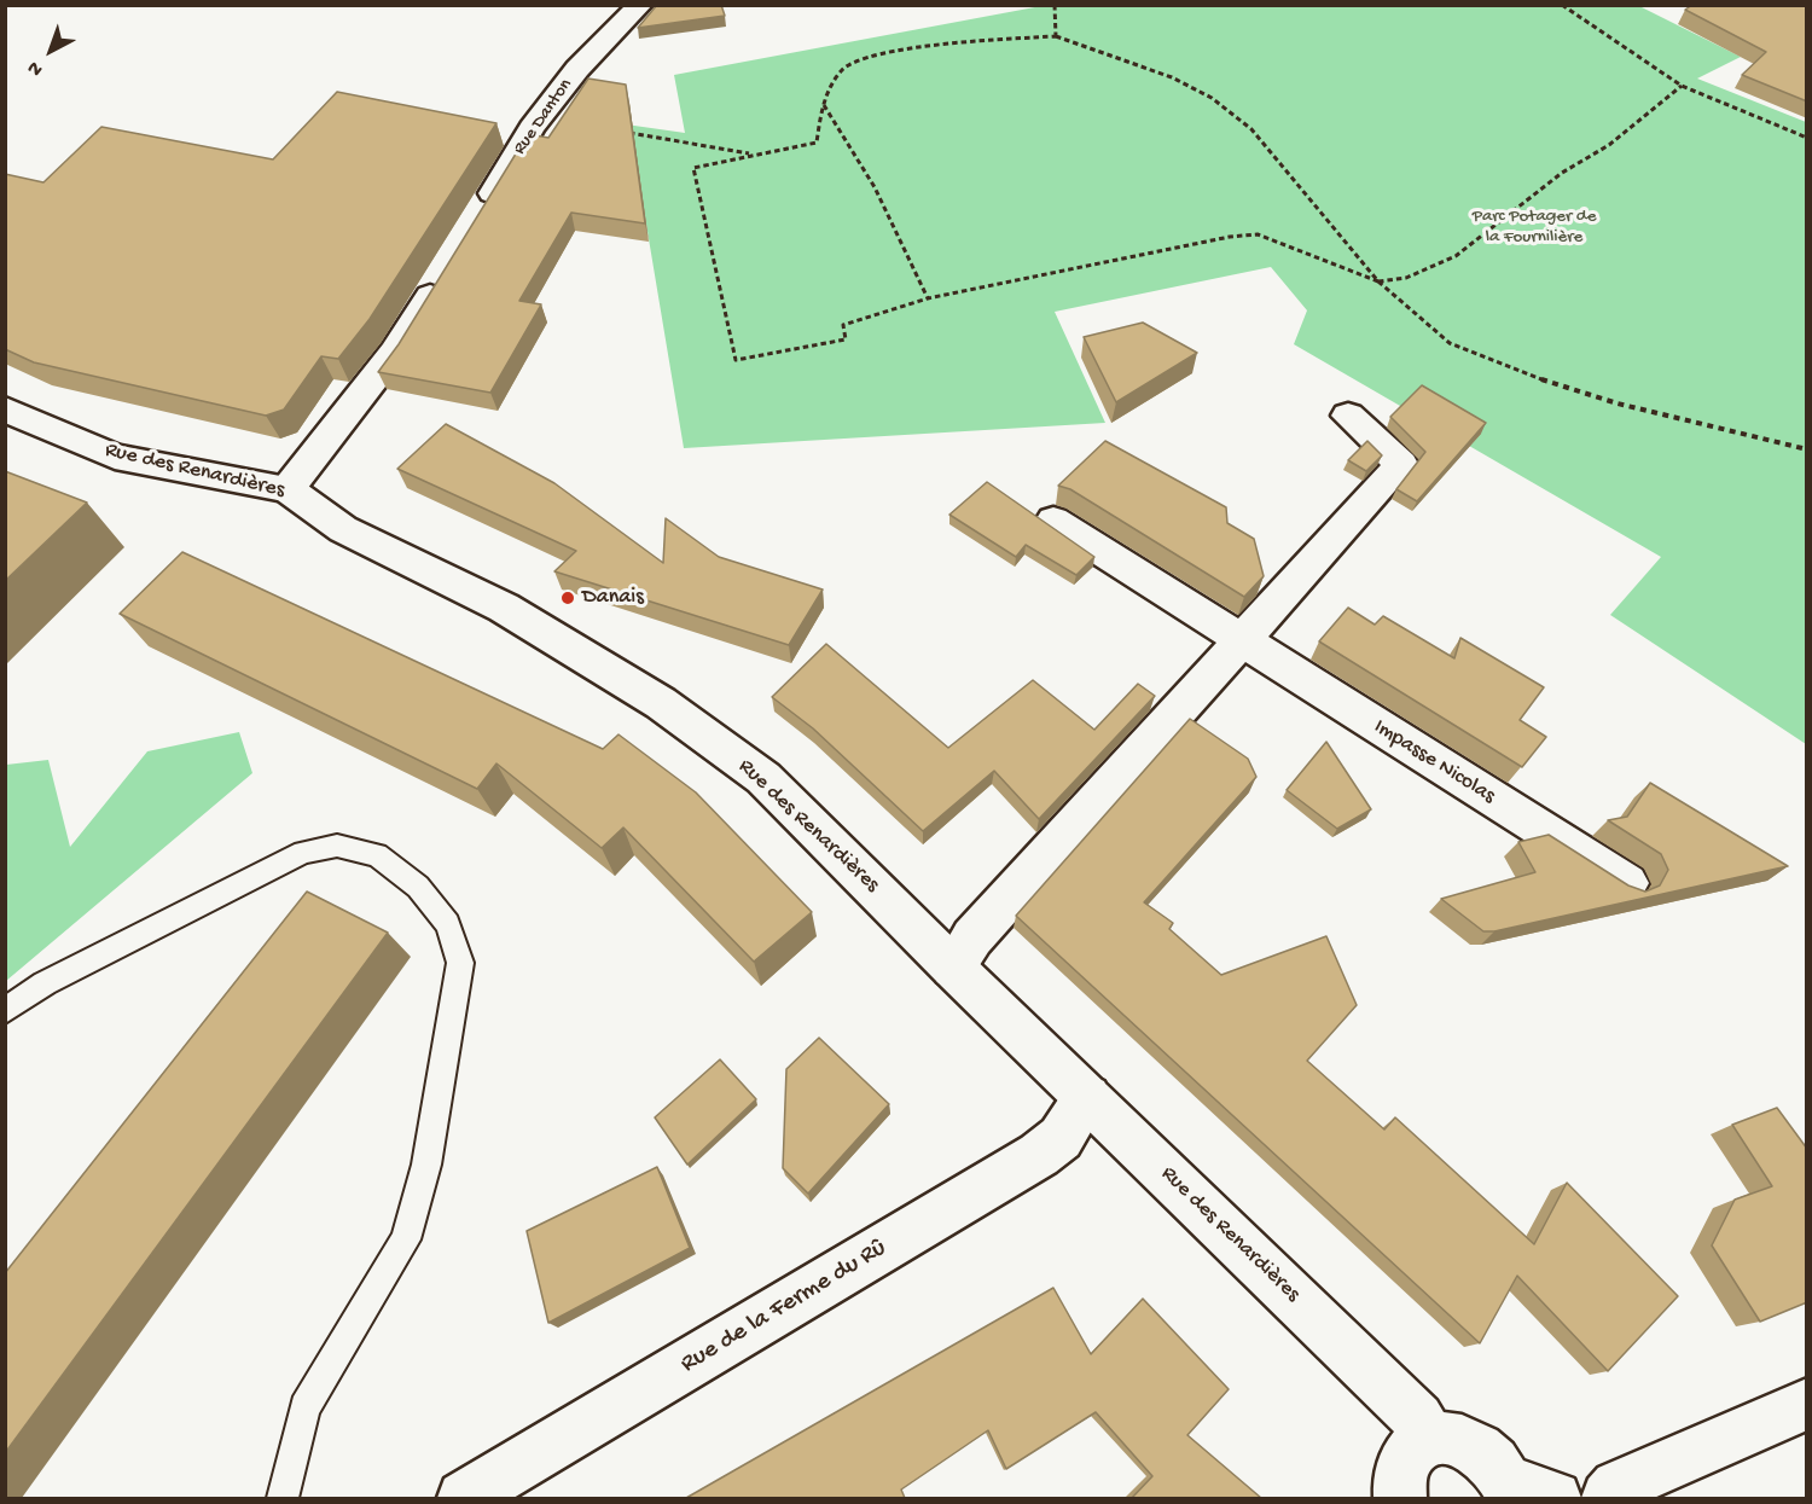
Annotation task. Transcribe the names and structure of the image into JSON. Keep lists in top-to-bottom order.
{
  "streets": {
    "street": [
      "Rue Danton",
      "Rue des Renardières",
      "Impasse Nicolas",
      "Rue de la Ferme du Rû"
    ]
  },
  "crossings": [
    ["Rue des Renardières", "Rue de la Ferme du Rû"]
  ],
  "parks": ["Parc Potager de la Fournilière"],
  "places": ["Danais"],
  "north": "bottom left"
}
